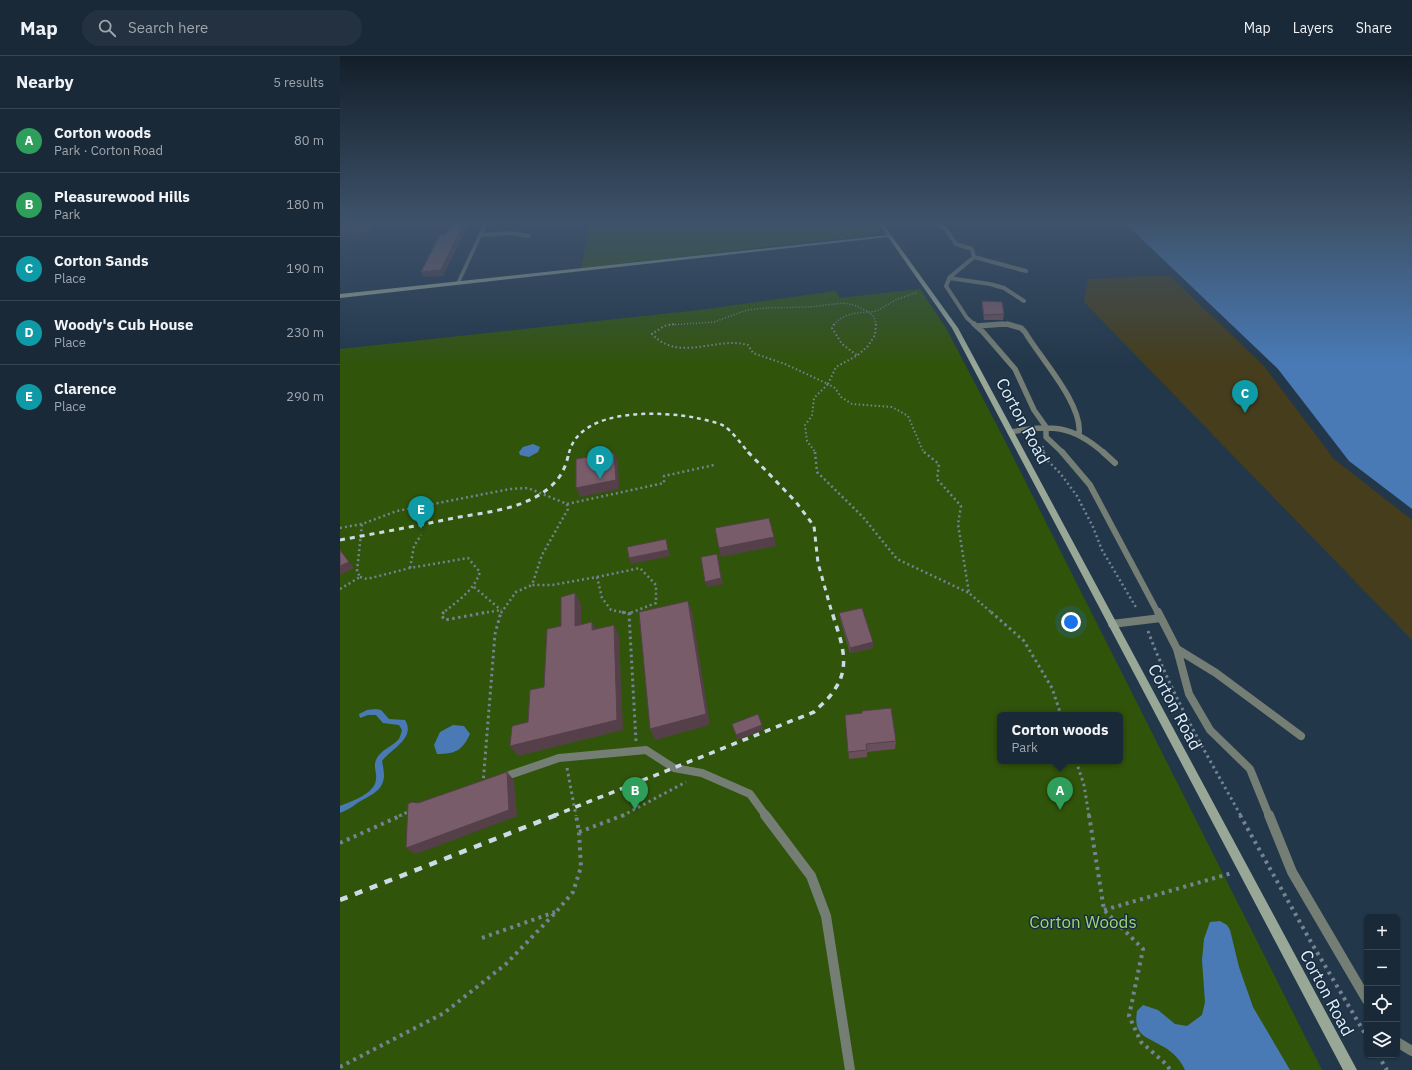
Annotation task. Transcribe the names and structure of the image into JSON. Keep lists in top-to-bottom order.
{
  "streets": {
    "main road": ["Corton Road"]
  },
  "parks": ["Corton Woods"],
  "page": {
    "header": "Map",
    "search": "Search here",
    "nav": ["Map", "Layers", "Share"],
    "heading": ["Nearby", "5 results"],
    "list": [
      {
        "mark": "A",
        "name": "Corton woods",
        "note": "Park · Corton Road",
        "value": "80 m"
      },
      {
        "mark": "B",
        "name": "Pleasurewood Hills",
        "note": "Park",
        "value": "180 m"
      },
      {
        "mark": "C",
        "name": "Corton Sands",
        "note": "Place",
        "value": "190 m"
      },
      {
        "mark": "D",
        "name": "Woody's Cub House",
        "note": "Place",
        "value": "230 m"
      },
      {
        "mark": "E",
        "name": "Clarence",
        "note": "Place",
        "value": "290 m"
      }
    ],
    "pins": [
      "C",
      "D",
      "E",
      "A",
      "B"
    ],
    "popup": ["Corton woods", "Park"],
    "map_buttons": ["+", "−"]
  }
}
